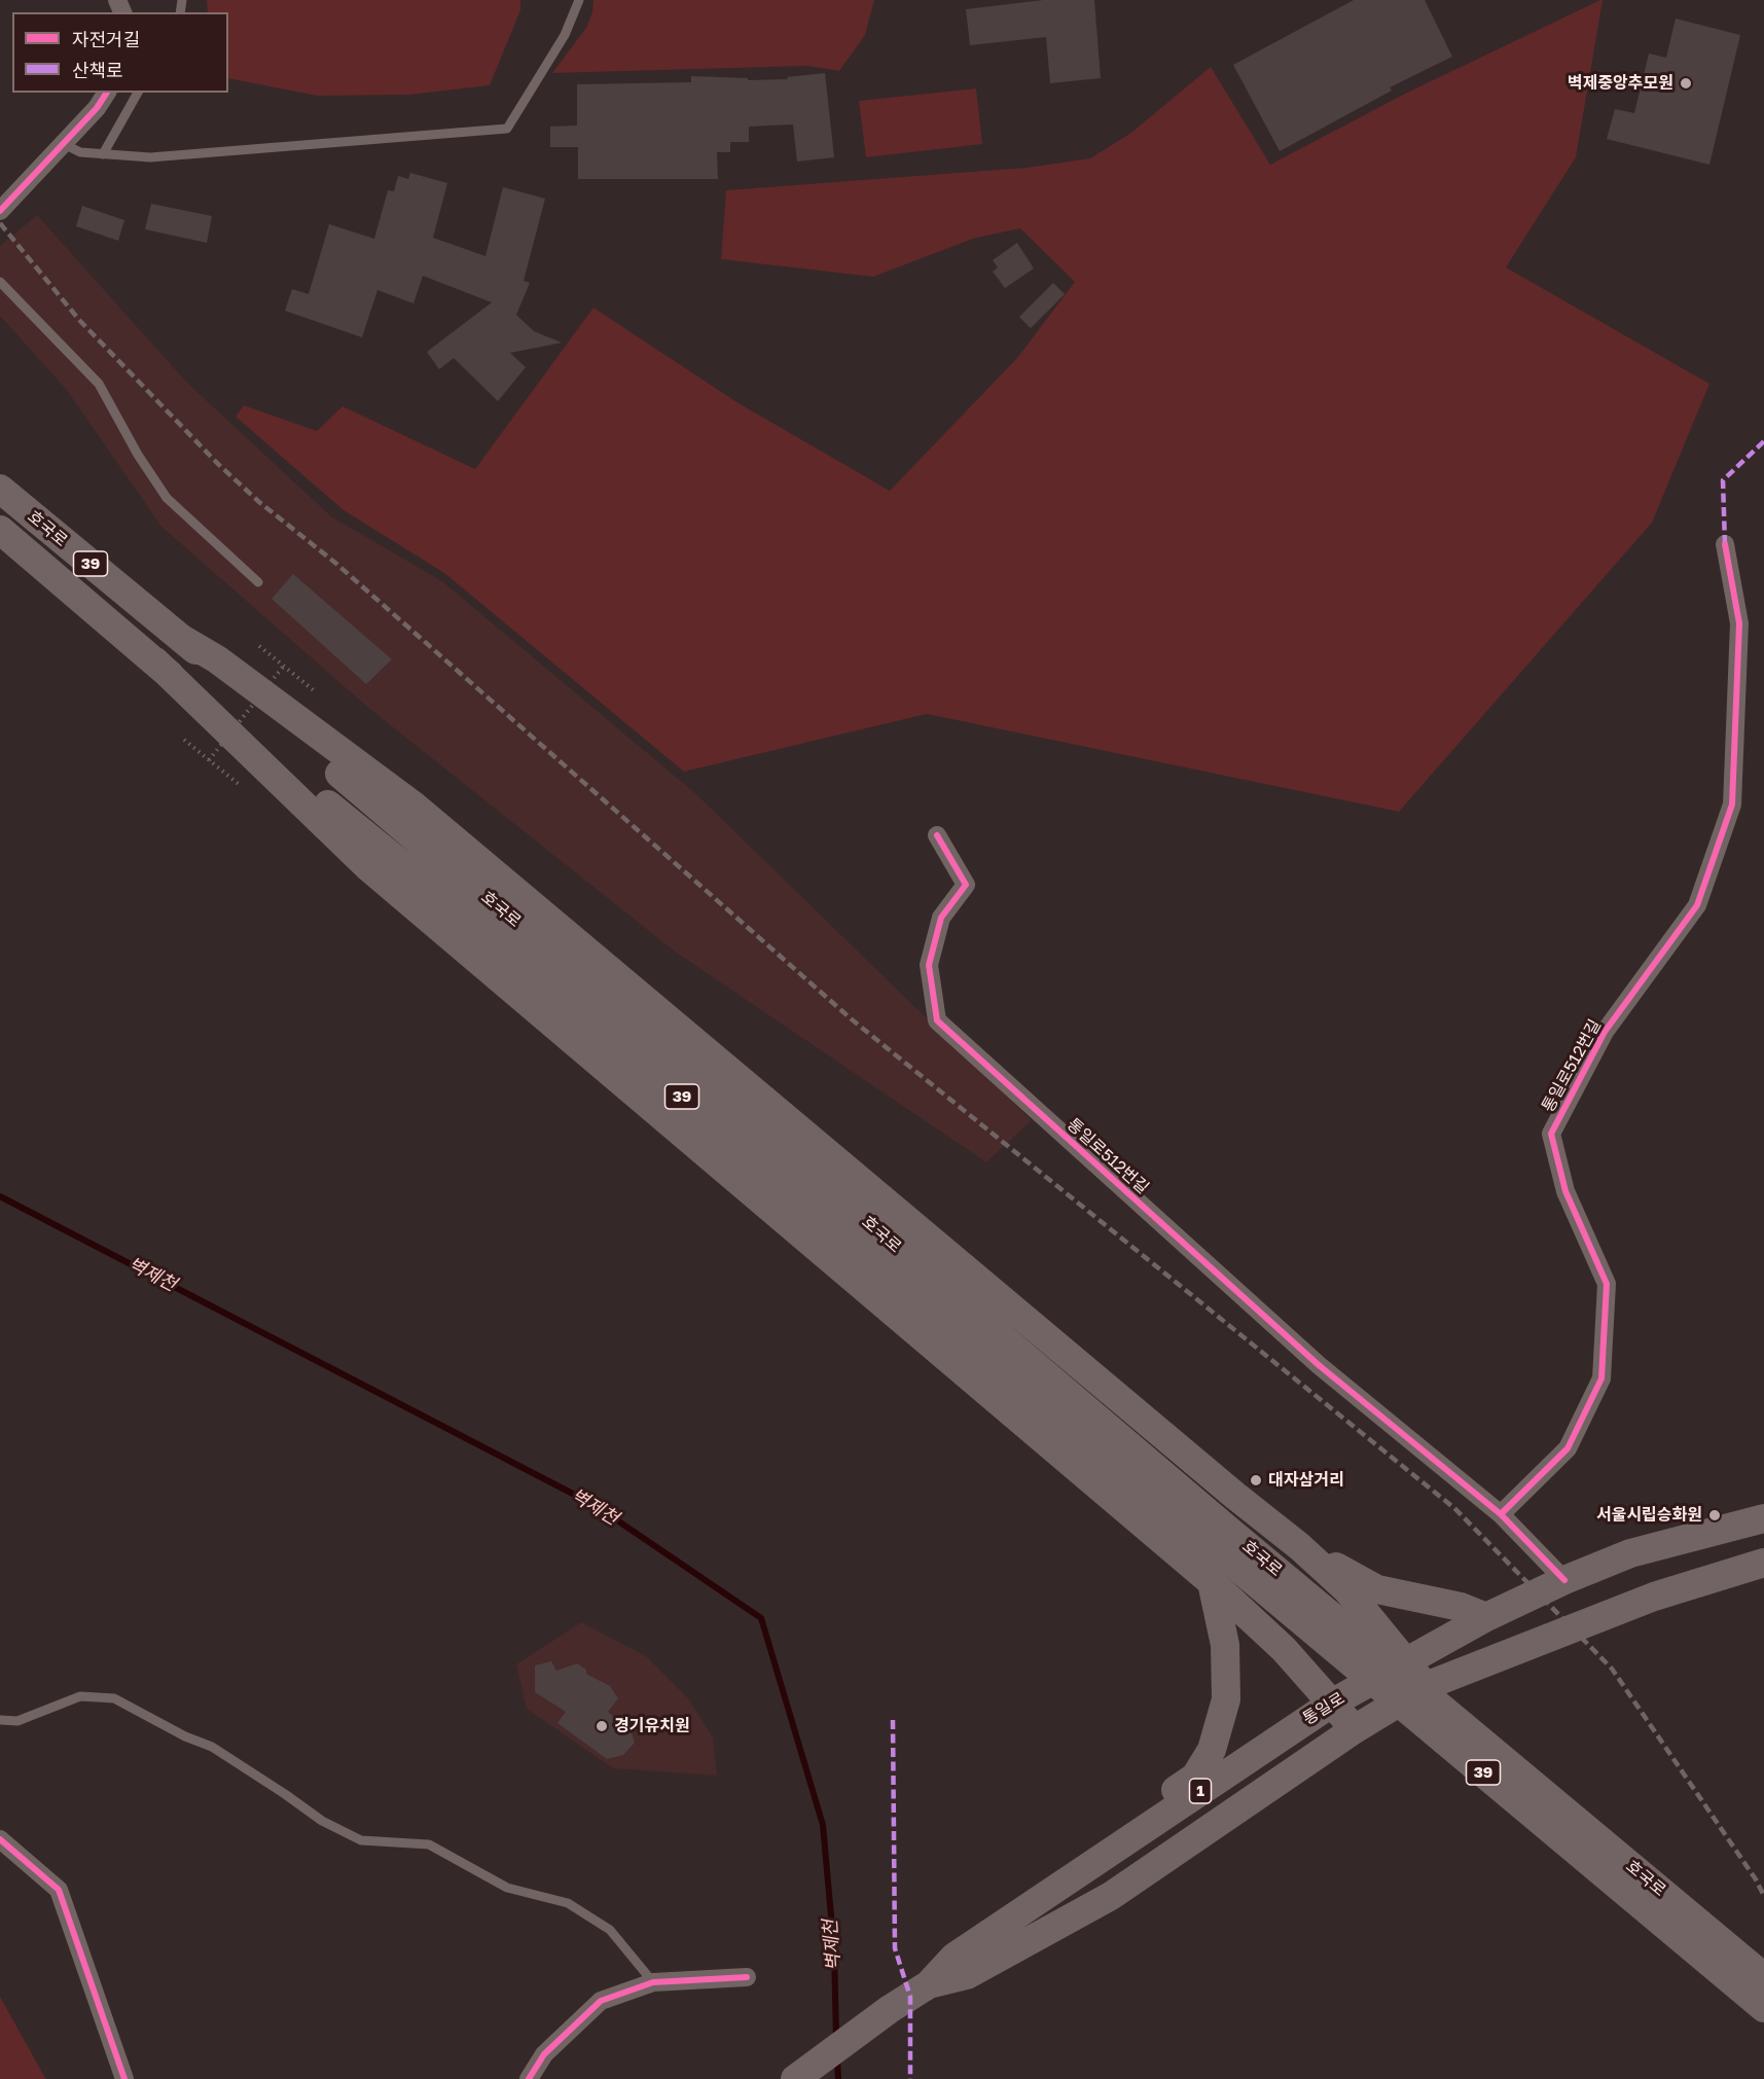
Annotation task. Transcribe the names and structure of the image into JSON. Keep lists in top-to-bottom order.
{
  "streets": {
    "main road": [
      "호국로",
      "39",
      "통일로",
      "1"
    ],
    "street": ["통일로512번길"]
  },
  "crossings": [
    ["통일로512번길", "통일로"]
  ],
  "water": ["벽제천"],
  "places": [
    "벽제중앙추모원",
    "대자삼거리",
    "서울시립승화원",
    "경기유치원"
  ],
  "legend": ["자전거길", "산책로"]
}
